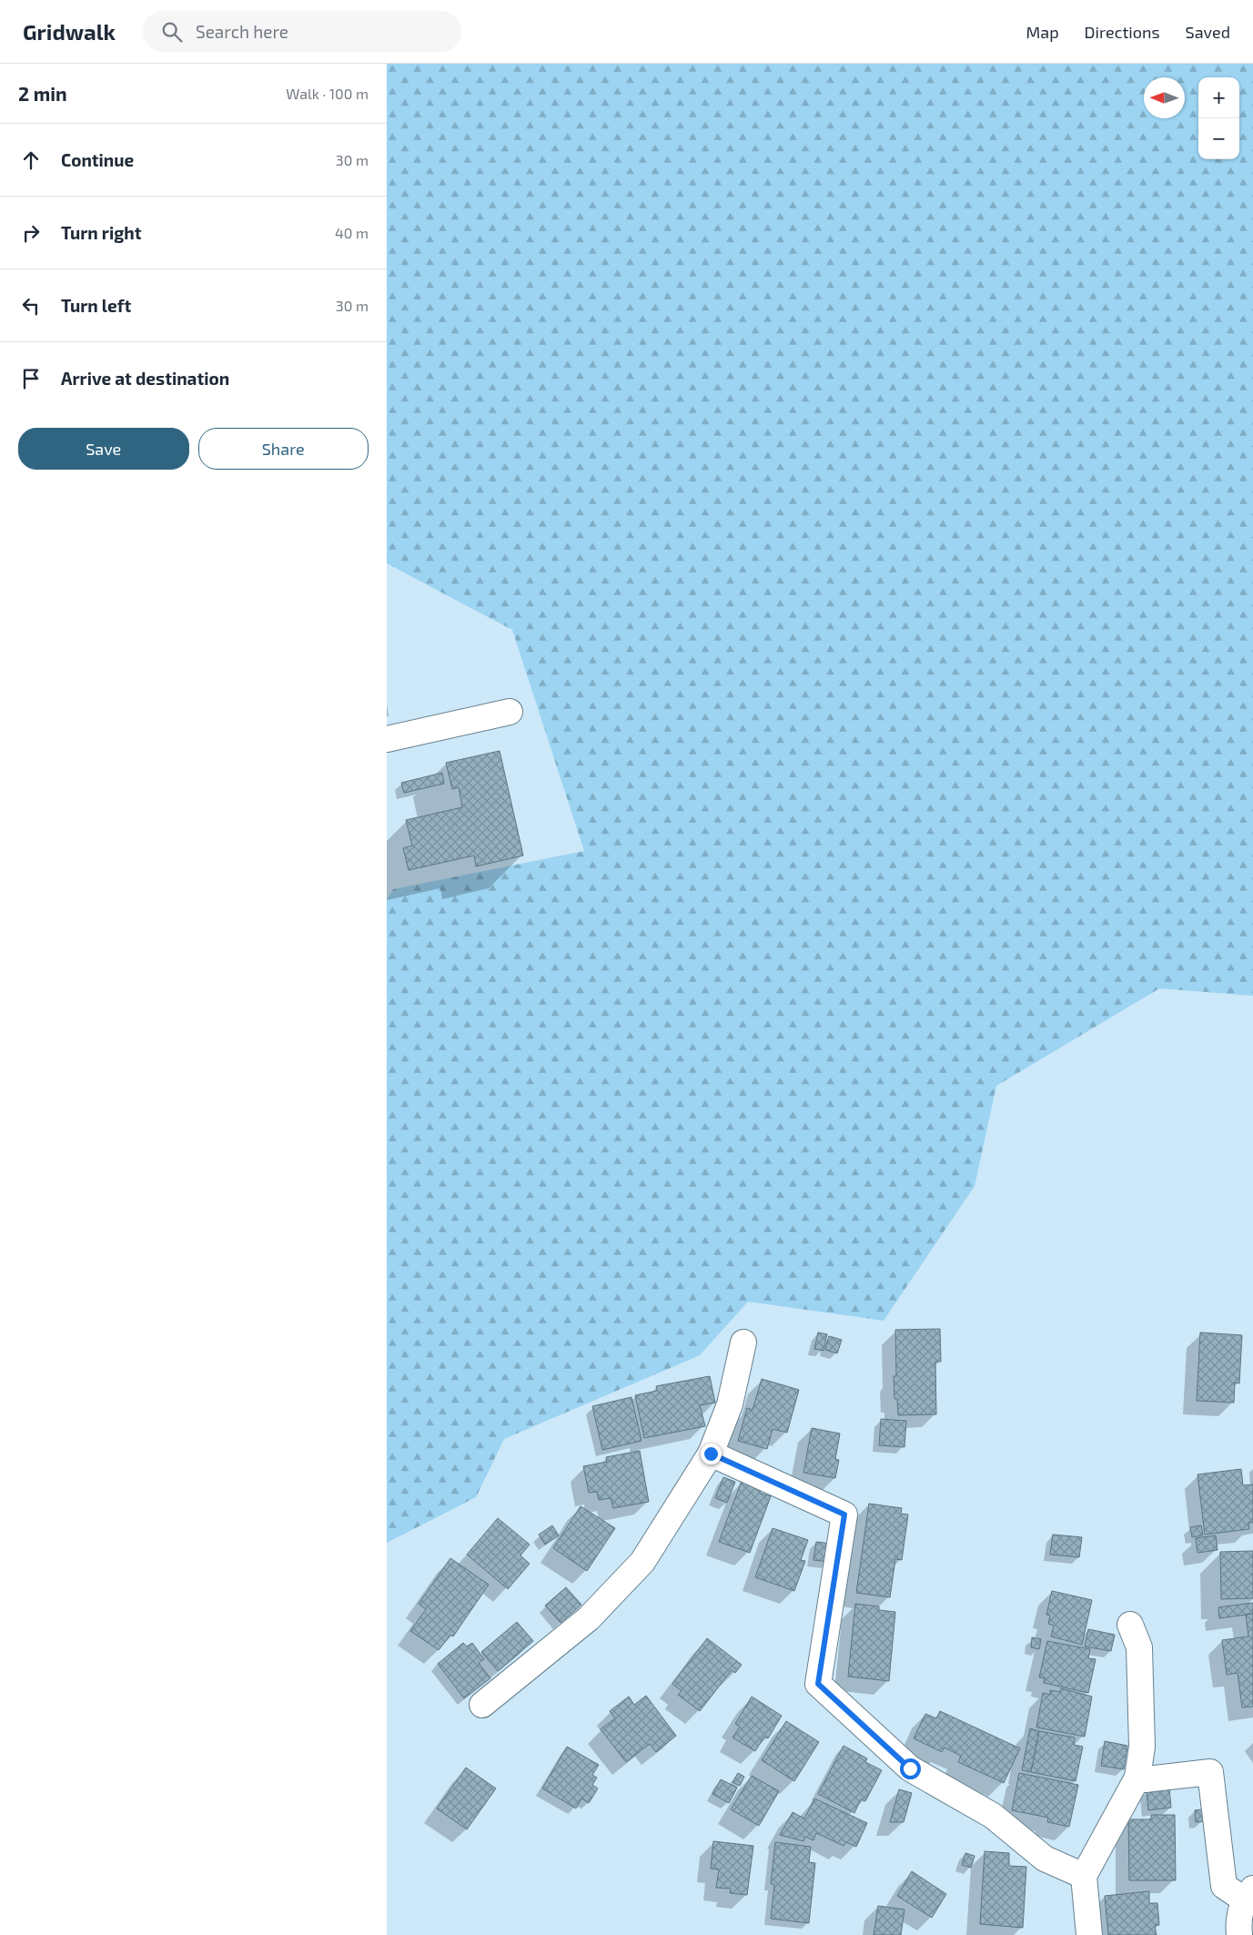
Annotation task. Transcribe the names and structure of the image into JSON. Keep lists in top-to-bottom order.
{
  "north": "left",
  "page": {
    "header": "Gridwalk",
    "search": "Search here",
    "nav": ["Map", "Directions", "Saved"],
    "heading": ["2 min", "Walk · 100 m"],
    "map_buttons": ["+", "−"],
    "list": [
      ["Continue", "30 m"],
      ["Turn right", "40 m"],
      ["Turn left", "30 m"],
      "Arrive at destination"
    ],
    "buttons": ["Save", "Share"]
  }
}
